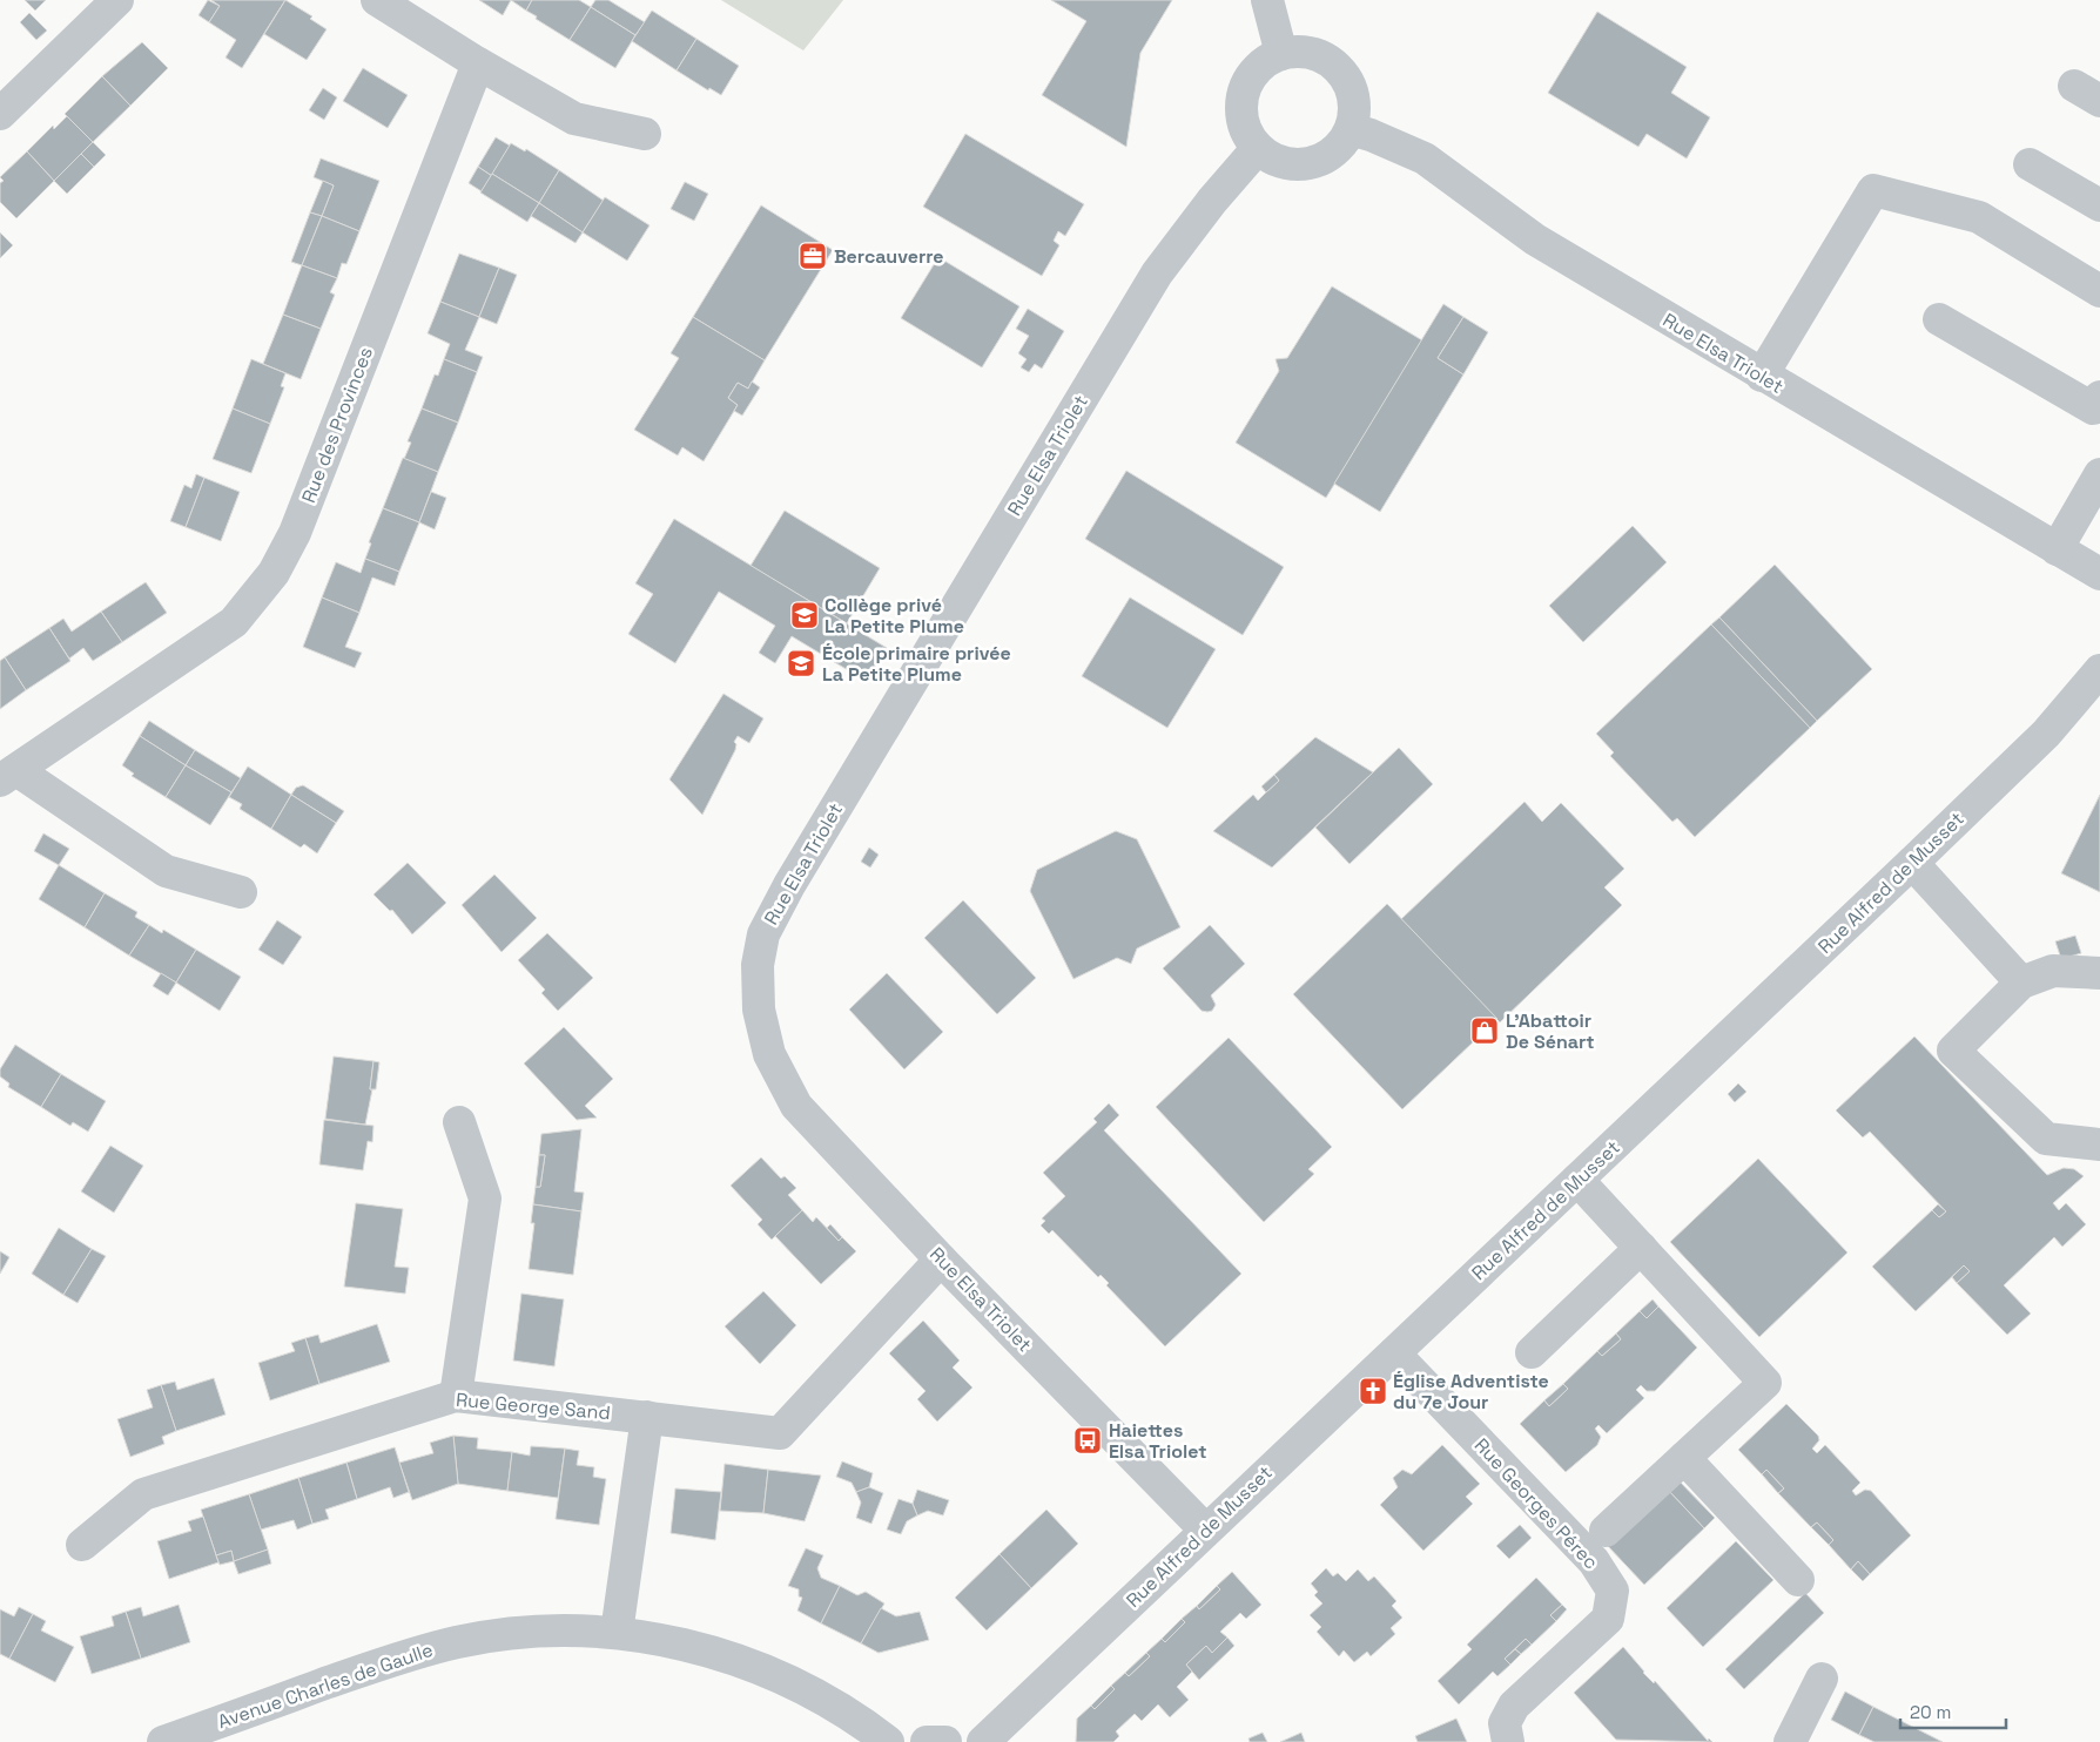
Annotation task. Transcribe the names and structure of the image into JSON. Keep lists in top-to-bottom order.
{
  "streets": {
    "street": [
      "Rue Elsa Triolet",
      "Rue des Provinces",
      "Rue Alfred de Musset",
      "Rue George Sand",
      "Rue Georges Pérec",
      "Avenue Charles de Gaulle"
    ]
  },
  "crossings": [
    ["Rue Elsa Triolet", "Rue Alfred de Musset"],
    ["Rue Elsa Triolet", "Rue George Sand"],
    ["Rue Alfred de Musset", "Rue Georges Pérec"]
  ],
  "places": {
    "office": ["Bercauverre"],
    "school or university": ["Collège privé La Petite Plume", "École primaire privée La Petite Plume"],
    "shop": ["L’Abattoir De Sénart"],
    "church": ["Église Adventiste du 7e Jour"],
    "bus stop": ["Haiettes Elsa Triolet"]
  },
  "scale_bar": "20 m"
}
